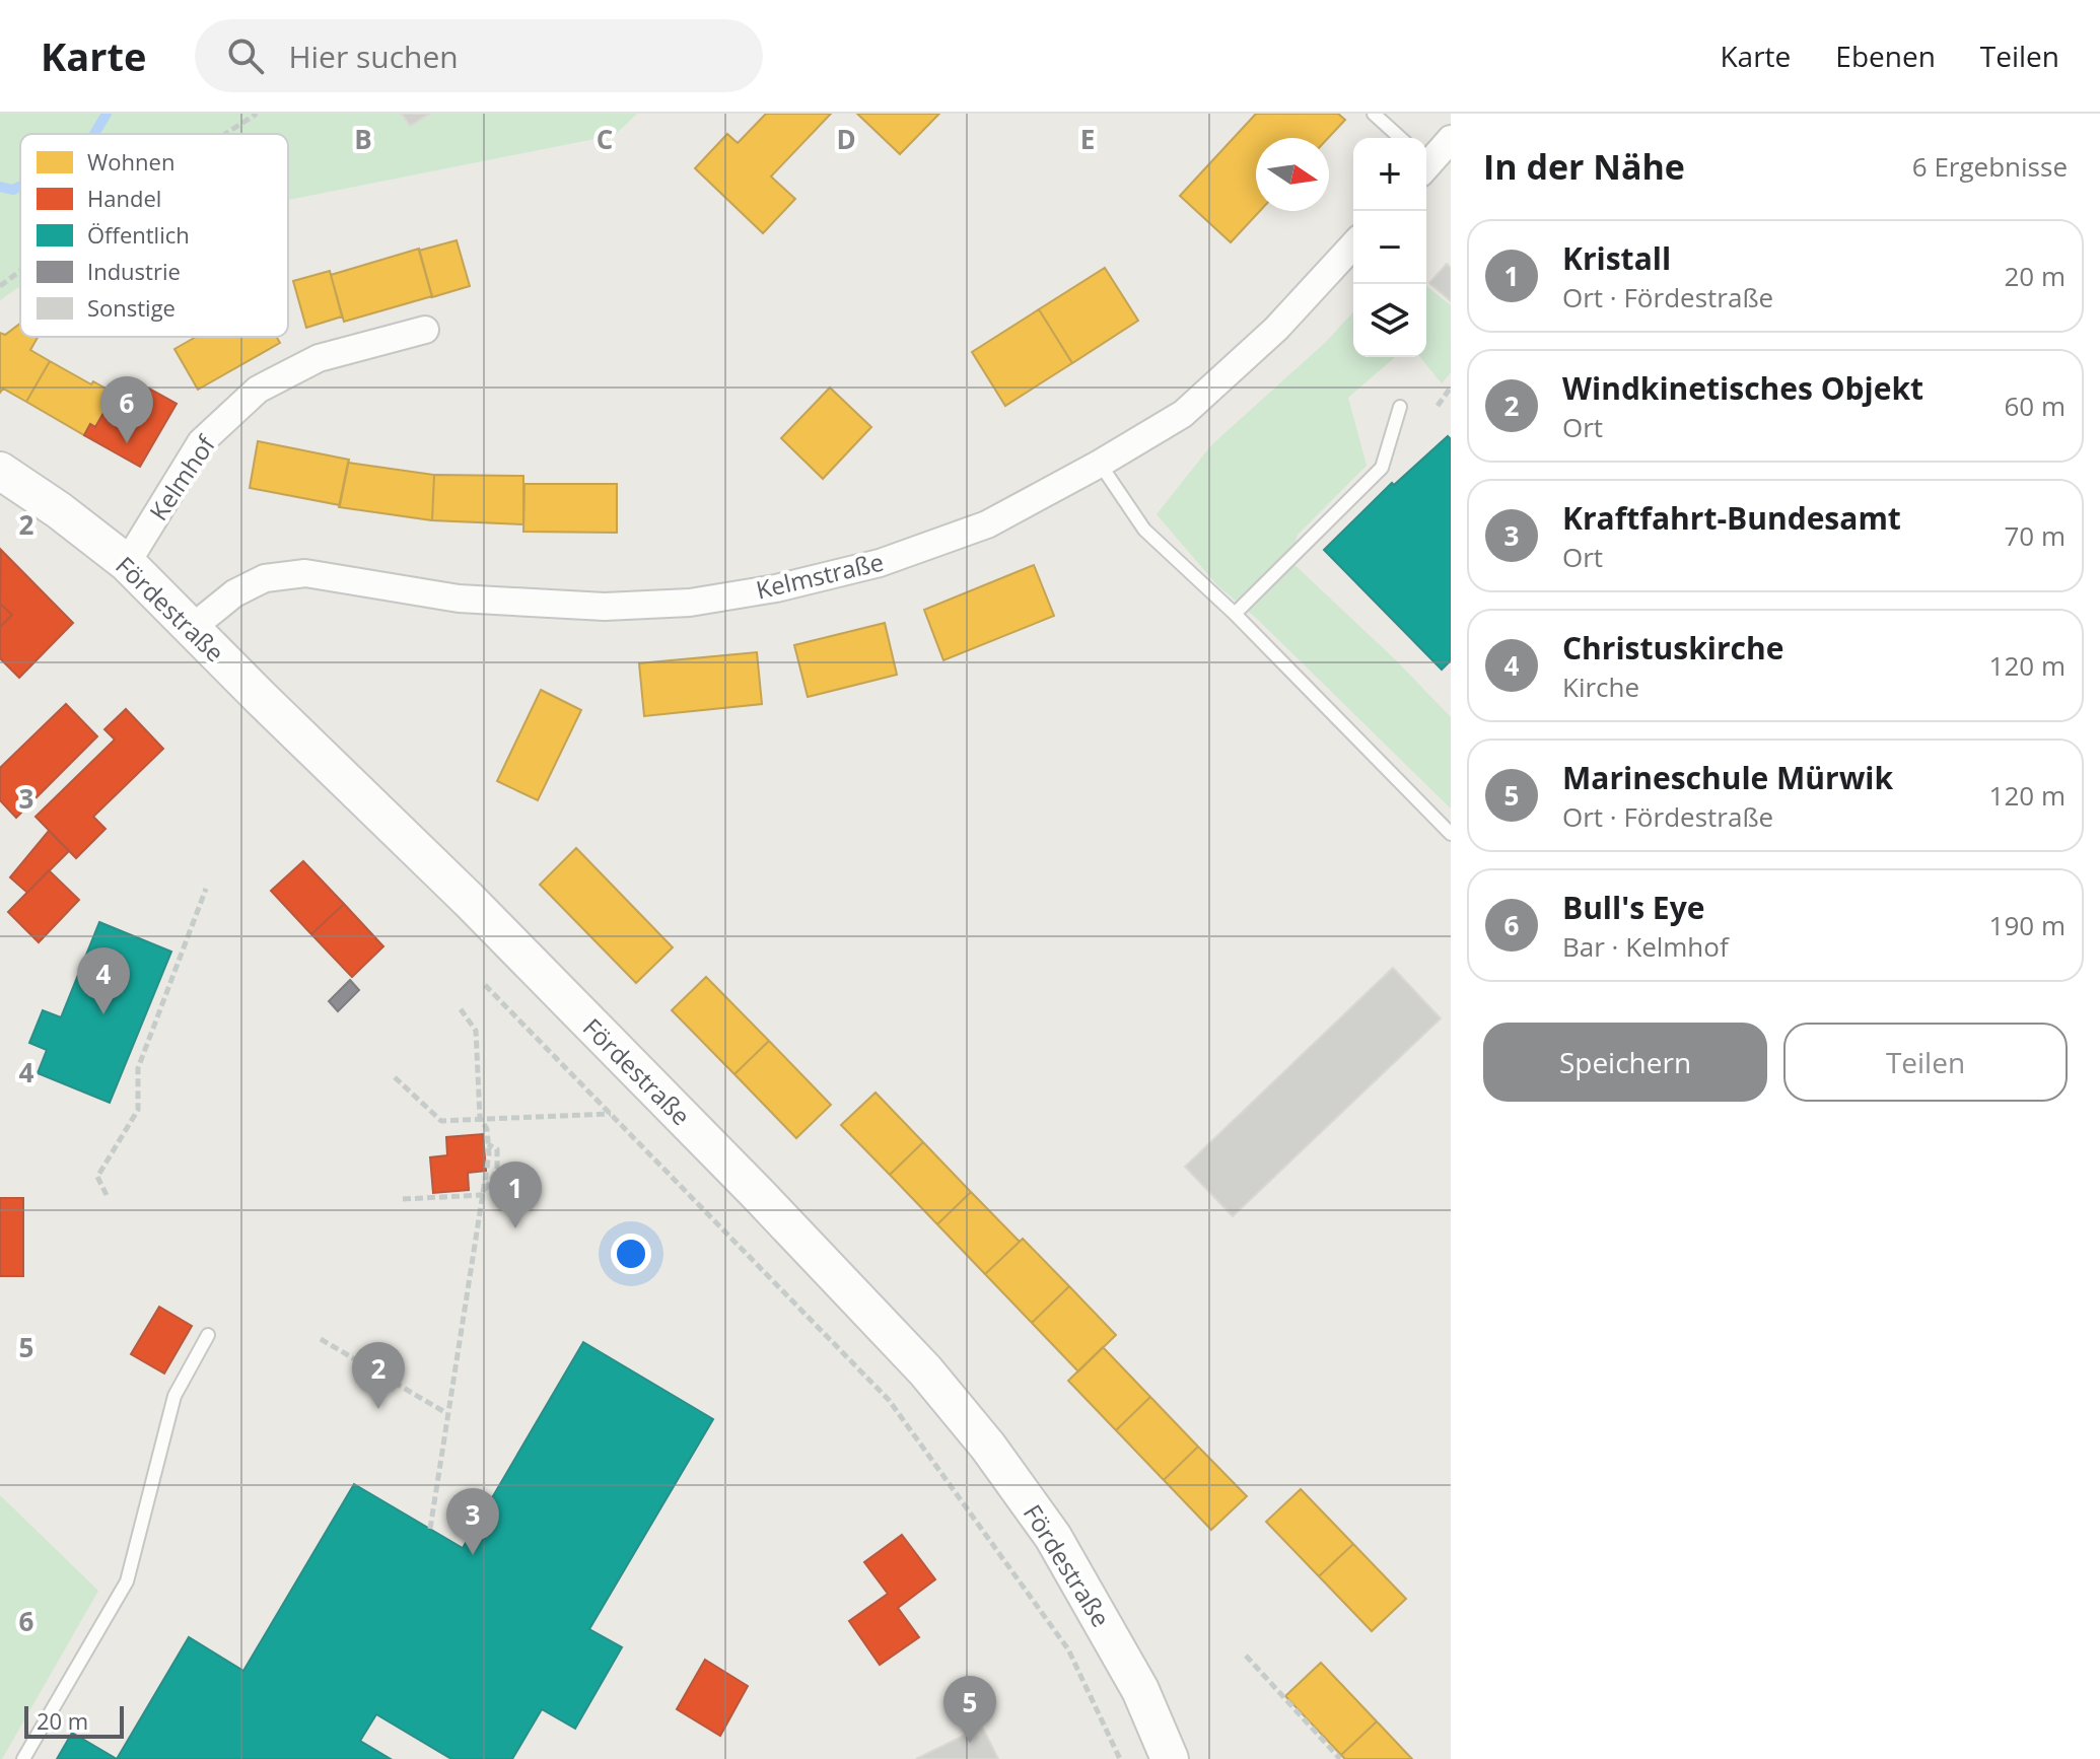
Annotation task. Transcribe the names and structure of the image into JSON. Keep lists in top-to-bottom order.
{
  "streets": {
    "main road": ["Fördestraße"],
    "street": ["Kelmhof", "Kelmstraße"]
  },
  "crossings": [
    ["Kelmhof", "Fördestraße"],
    ["Kelmstraße", "Fördestraße"]
  ],
  "legend": [
    "Wohnen",
    "Handel",
    "Öffentlich",
    "Industrie",
    "Sonstige"
  ],
  "scale_bar": "20 m",
  "north": "right",
  "page": {
    "header": "Karte",
    "search": "Hier suchen",
    "nav": ["Karte", "Ebenen", "Teilen"],
    "heading": ["In der Nähe", "6 Ergebnisse"],
    "map_buttons": ["+", "−"],
    "list": [
      {
        "mark": "1",
        "name": "Kristall",
        "note": "Ort · Fördestraße",
        "value": "20 m"
      },
      {
        "mark": "2",
        "name": "Windkinetisches Objekt",
        "note": "Ort",
        "value": "60 m"
      },
      {
        "mark": "3",
        "name": "Kraftfahrt-Bundesamt",
        "note": "Ort",
        "value": "70 m"
      },
      {
        "mark": "4",
        "name": "Christuskirche",
        "note": "Kirche",
        "value": "120 m"
      },
      {
        "mark": "5",
        "name": "Marineschule Mürwik",
        "note": "Ort · Fördestraße",
        "value": "120 m"
      },
      {
        "mark": "6",
        "name": "Bull's Eye",
        "note": "Bar · Kelmhof",
        "value": "190 m"
      }
    ],
    "pins": [
      "6",
      "4",
      "1",
      "2",
      "3",
      "5"
    ],
    "buttons": ["Speichern", "Teilen"],
    "scale": "20 m"
  },
  "grid": {
    "columns": [
      "B",
      "C",
      "D",
      "E"
    ],
    "rows": [
      "2",
      "3",
      "4",
      "5",
      "6"
    ]
  }
}
